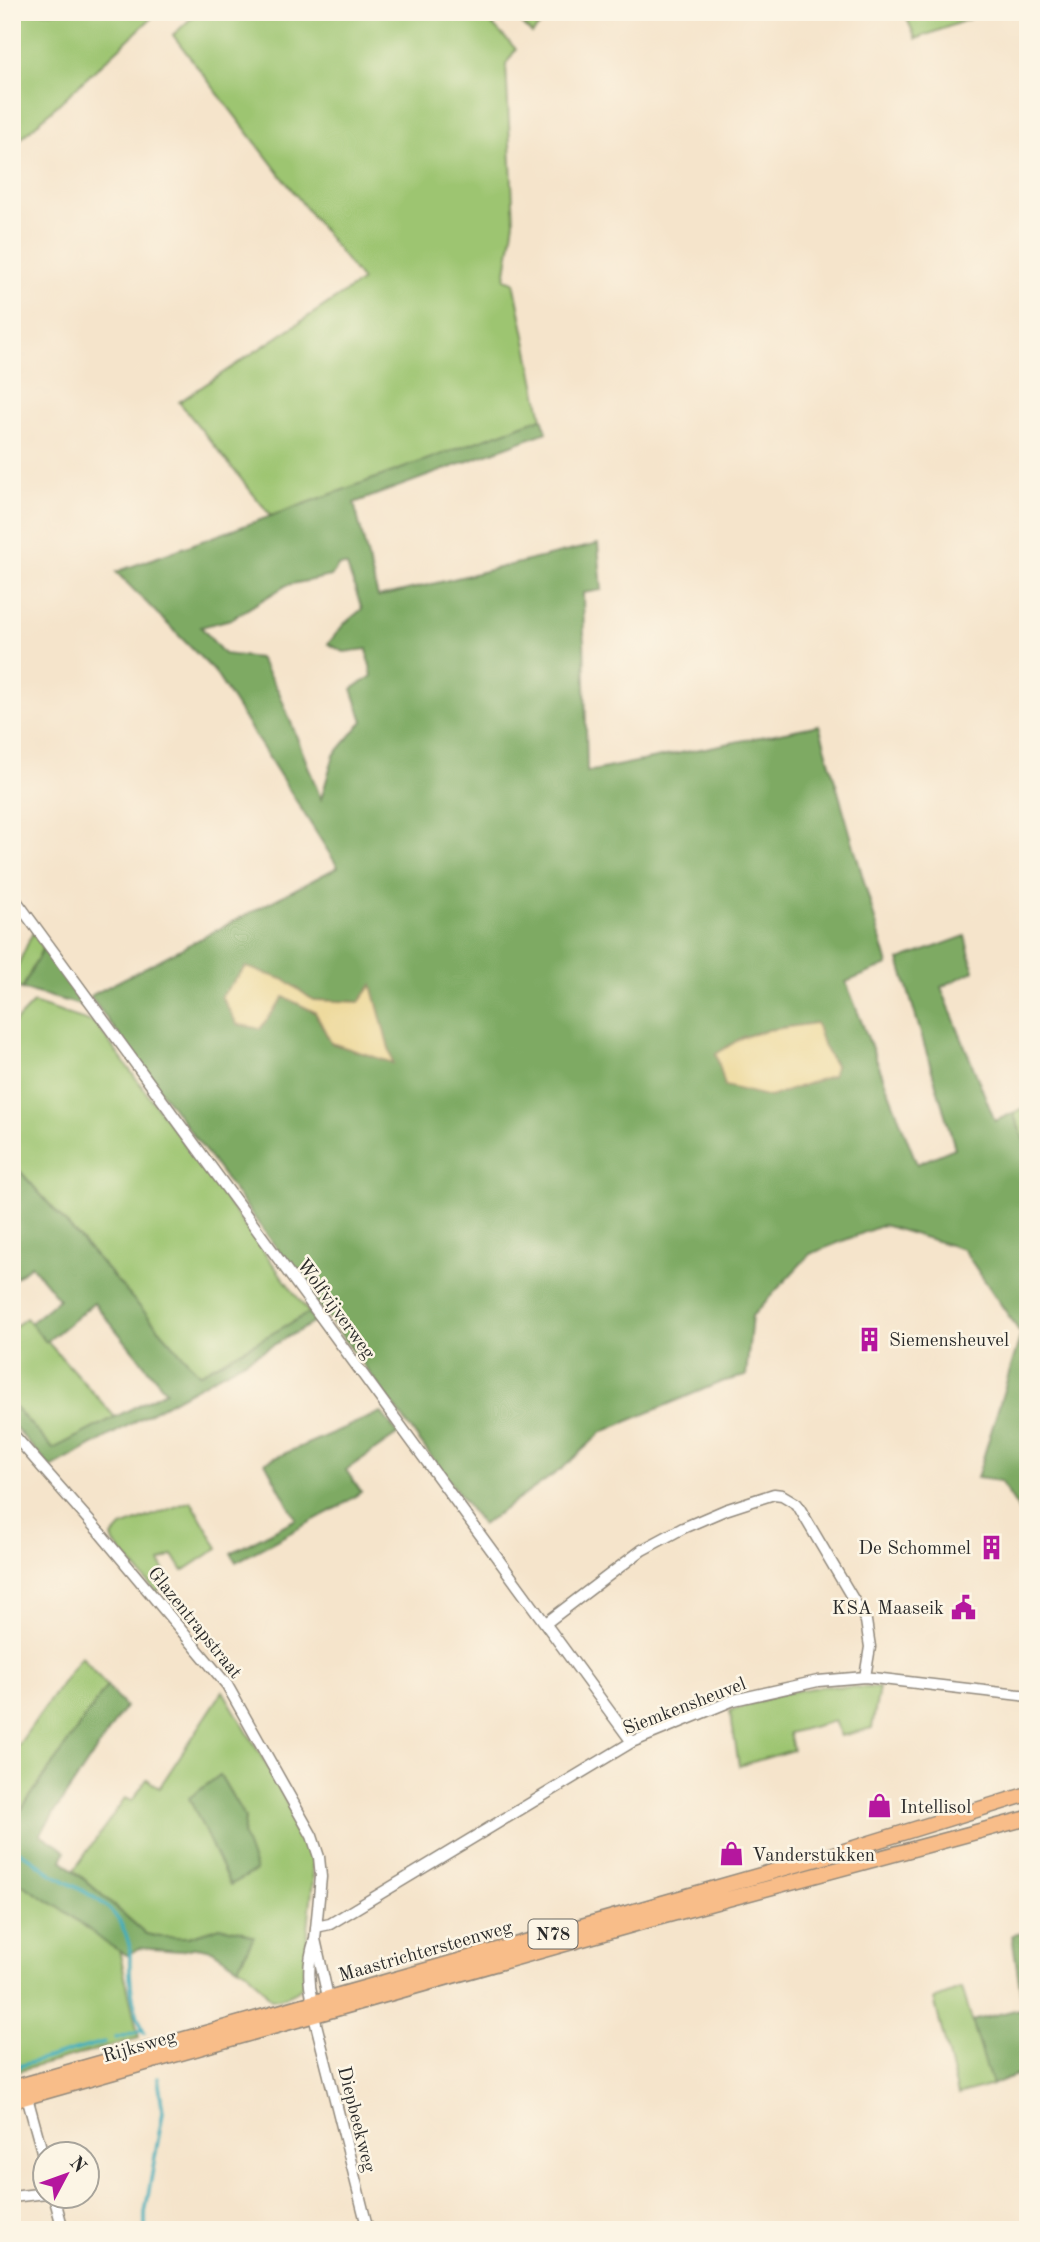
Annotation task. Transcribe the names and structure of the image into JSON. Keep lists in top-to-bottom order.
{
  "streets": {
    "main road": ["N78", "Maastrichtersteenweg", "Rijksweg"],
    "street": [
      "Wolfvijverweg",
      "Glazentrapstraat",
      "Siemkensheuvel",
      "Diepbeekweg"
    ]
  },
  "crossings": [
    ["Wolfvijverweg", "Siemkensheuvel"],
    ["Glazentrapstraat", "Siemkensheuvel"],
    ["Glazentrapstraat", "Maastrichtersteenweg"],
    ["Maastrichtersteenweg", "Rijksweg"],
    ["Maastrichtersteenweg", "Diepbeekweg"]
  ],
  "places": {
    "building": ["Siemensheuvel", "De Schommel"],
    "public building": ["KSA Maaseik"],
    "shop": ["Intellisol", "Vanderstukken"]
  },
  "north": "top right"
}
